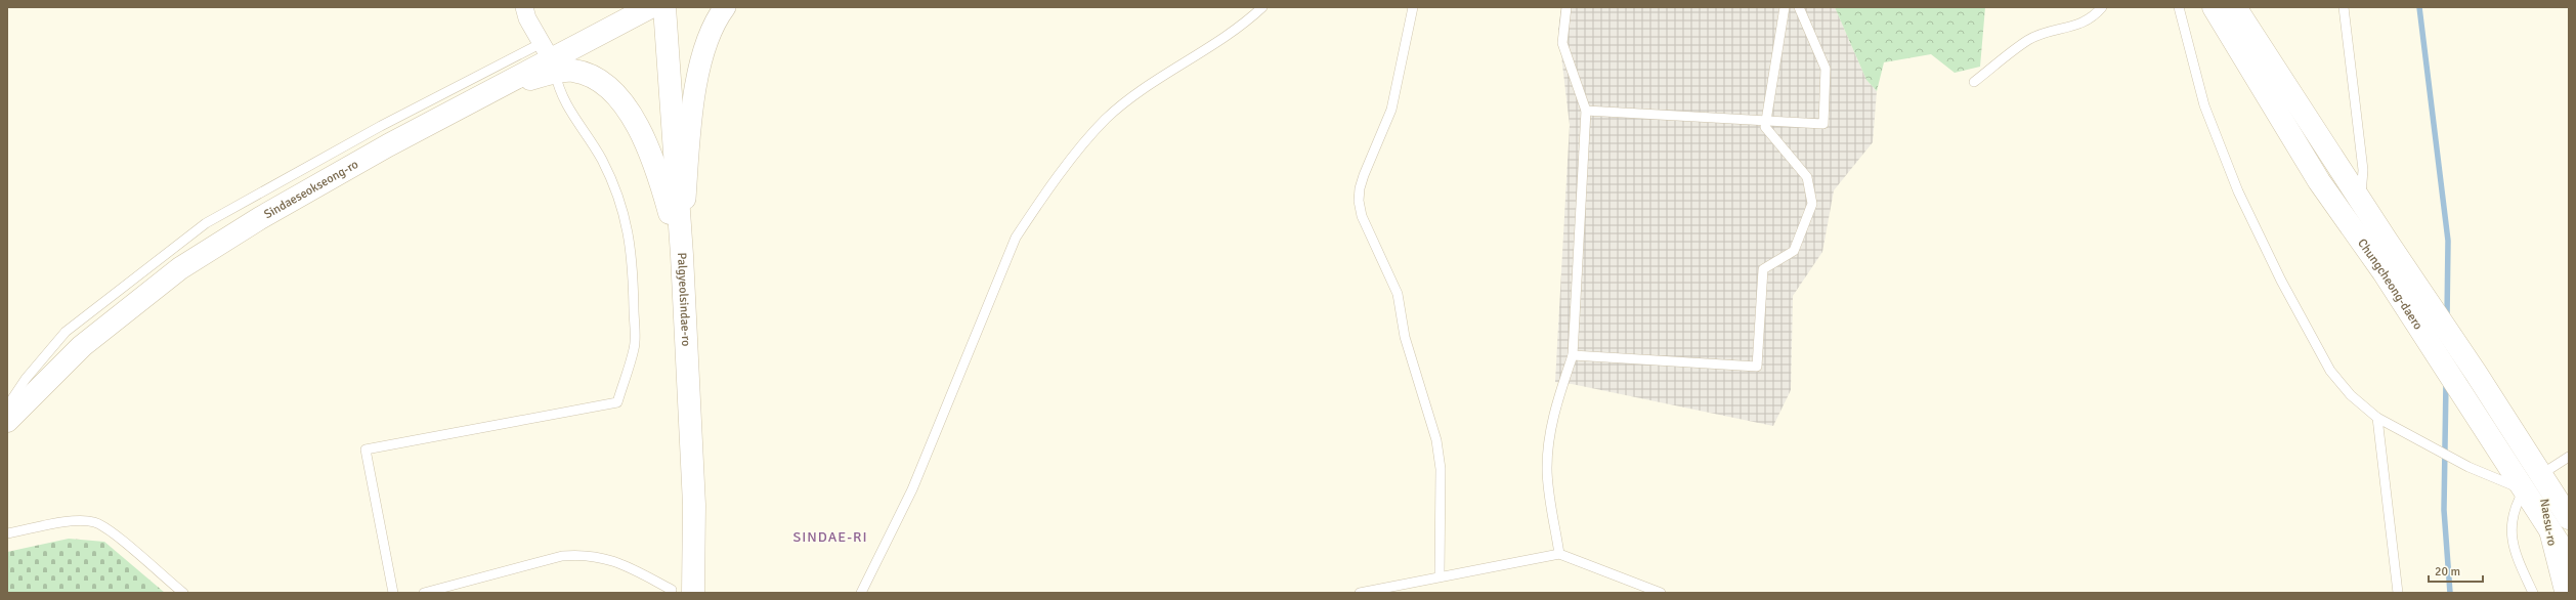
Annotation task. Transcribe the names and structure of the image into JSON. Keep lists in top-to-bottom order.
{
  "streets": {
    "main road": ["Sindaeseokseong-ro", "Chungcheong-daero", "Palgyeolsindae-ro"],
    "street": ["Naesu-ro"]
  },
  "crossings": [
    ["Chungcheong-daero", "Naesu-ro"]
  ],
  "districts": ["SINDAE-RI"],
  "scale_bar": "20 m"
}
